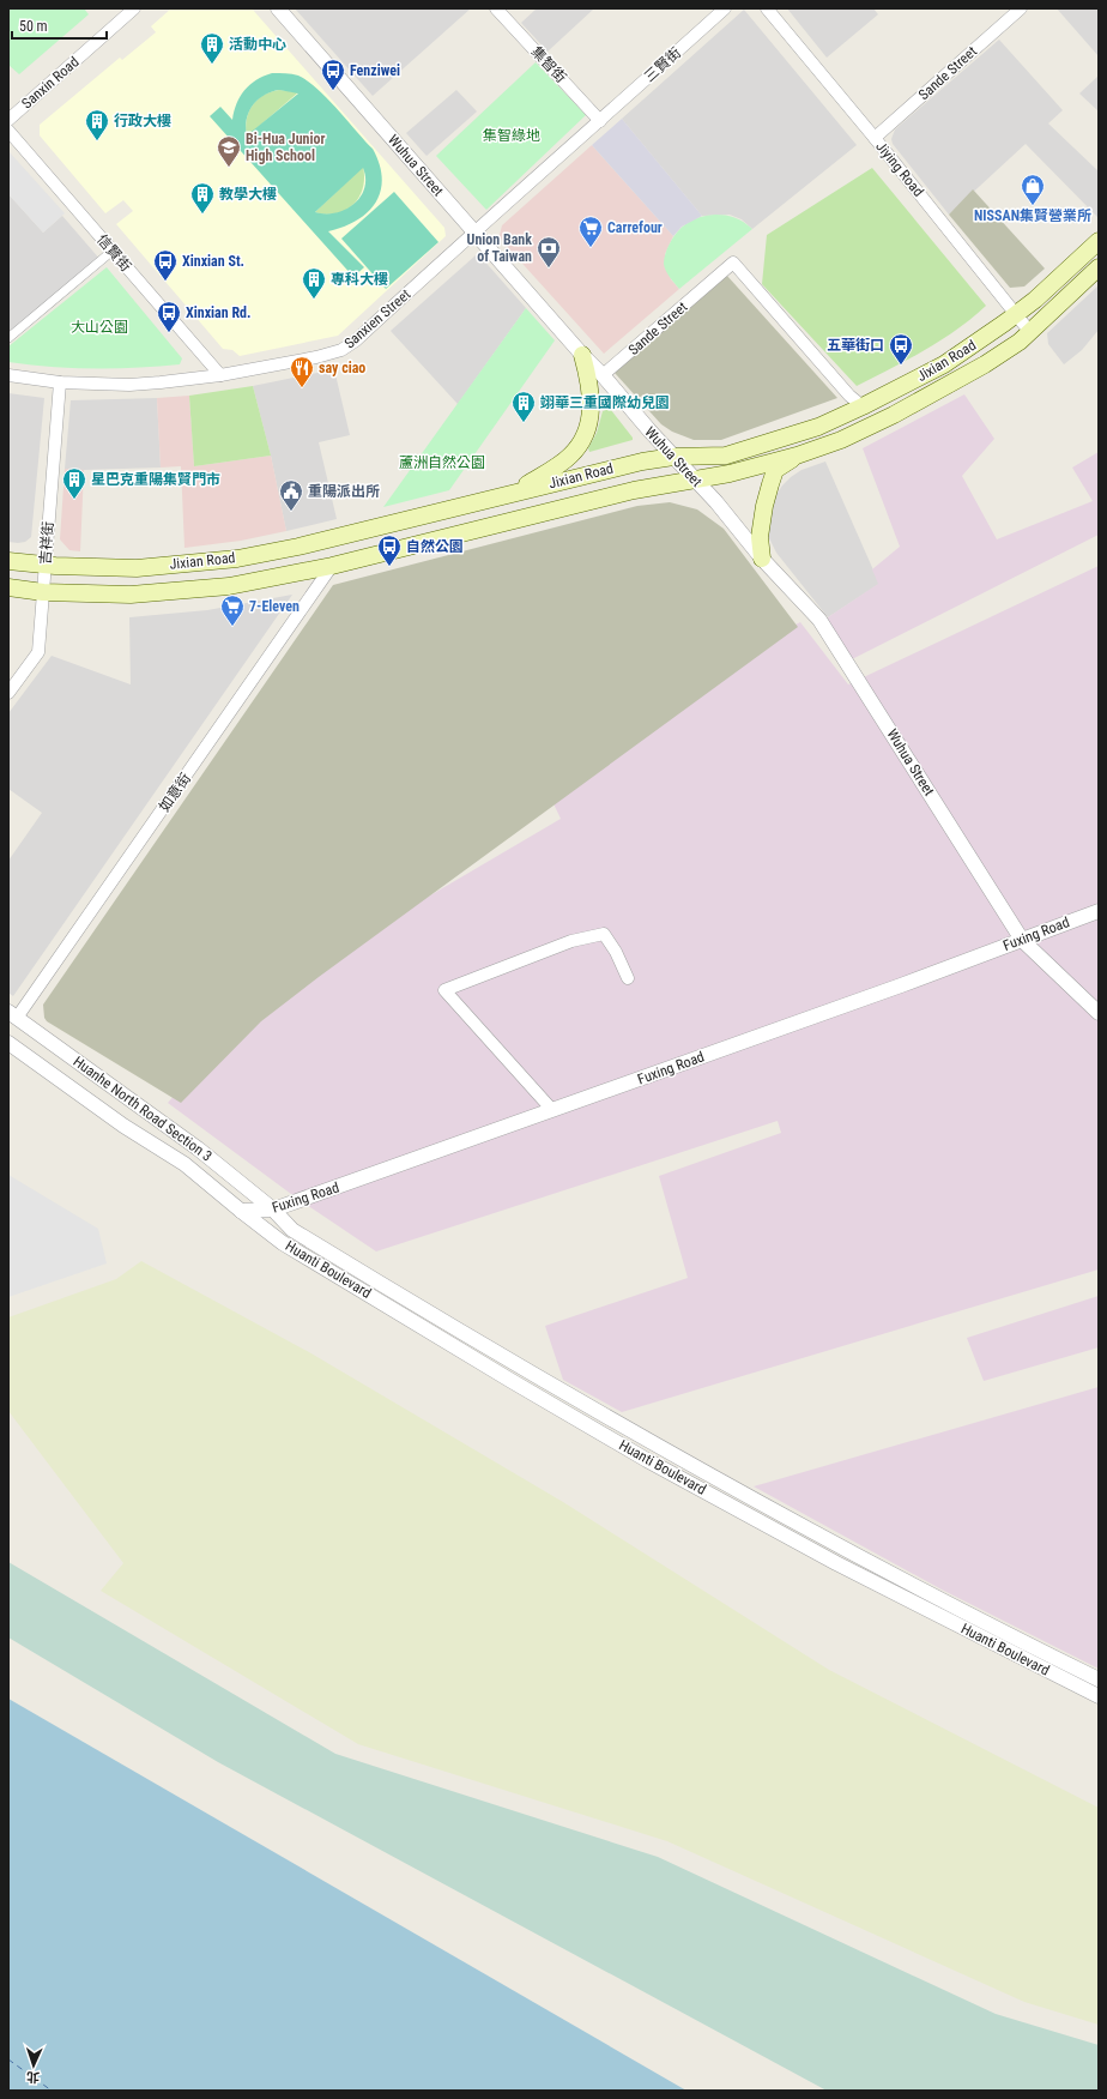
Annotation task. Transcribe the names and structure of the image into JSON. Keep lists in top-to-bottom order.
{
  "streets": {
    "main road": ["Jixian Road"],
    "street": [
      "集智街",
      "三賢街",
      "Sande Street",
      "Sanxin Road",
      "Wuhua Street",
      "Jiying Road",
      "信賢街",
      "Sanxien Street",
      "吉祥街",
      "如意街",
      "Fuxing Road",
      "Huanhe North Road Section 3",
      "Huanti Boulevard"
    ]
  },
  "crossings": [
    ["集智街", "三賢街"],
    ["集智街", "Sanxien Street"],
    ["三賢街", "Sanxien Street"],
    ["Sande Street", "Wuhua Street"],
    ["Sande Street", "Jiying Road"],
    ["Sande Street", "Jixian Road"],
    ["Wuhua Street", "Sanxien Street"],
    ["Wuhua Street", "Jixian Road"],
    ["Wuhua Street", "Fuxing Road"],
    ["Jiying Road", "Jixian Road"],
    ["信賢街", "Sanxien Street"],
    ["Sanxien Street", "吉祥街"],
    ["Jixian Road", "吉祥街"],
    ["Jixian Road", "如意街"],
    ["如意街", "Huanhe North Road Section 3"],
    ["Fuxing Road", "Huanhe North Road Section 3"],
    ["Fuxing Road", "Huanti Boulevard"],
    ["Huanhe North Road Section 3", "Huanti Boulevard"]
  ],
  "parks": ["集智綠地", "大山公園", "蘆洲自然公園"],
  "places": {
    "building": [
      "活動中心",
      "行政大樓",
      "教學大樓",
      "專科大樓",
      "翊華三重國際幼兒園",
      "星巴克重陽集賢門市"
    ],
    "bus stop": [
      "Fenziwei",
      "Xinxian St.",
      "Xinxian Rd.",
      "五華街口",
      "自然公園"
    ],
    "school or university": ["Bi-Hua Junior High School"],
    "shop": ["NISSAN集賢營業所"],
    "supermarket": ["Carrefour", "7-Eleven"],
    "bank": ["Union Bank of Taiwan"],
    "restaurant": ["say ciao"],
    "public building": ["重陽派出所"]
  },
  "scale_bar": "50 m",
  "north": "bottom"
}
